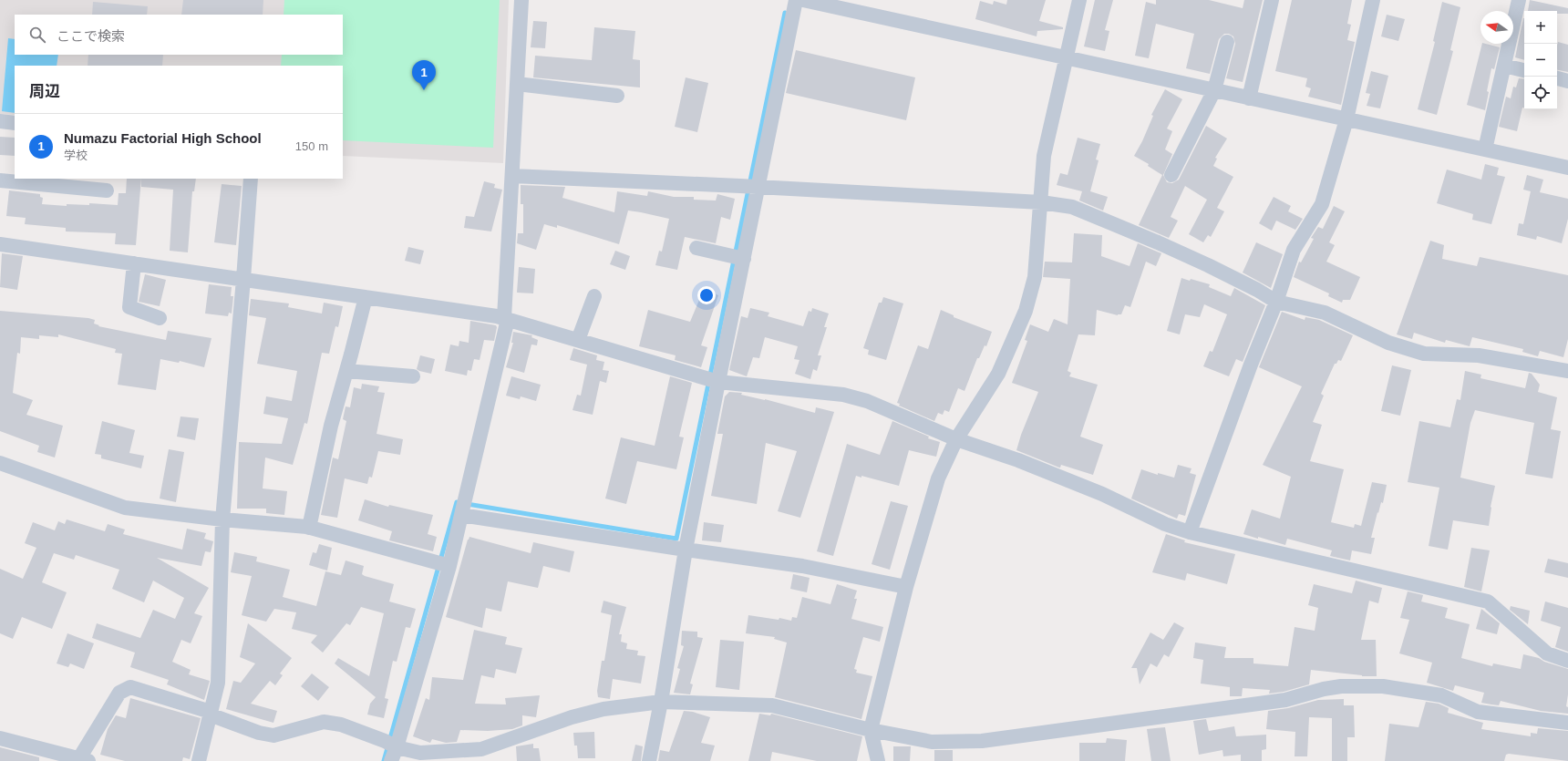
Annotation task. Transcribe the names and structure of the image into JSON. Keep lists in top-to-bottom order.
{
  "north": "left",
  "page": {
    "map_buttons": ["+", "−"],
    "search": "ここで検索",
    "pins": "1",
    "heading": "周辺",
    "list": [
      {
        "mark": "1",
        "name": "Numazu Factorial High School",
        "note": "学校",
        "value": "150 m"
      }
    ]
  }
}
